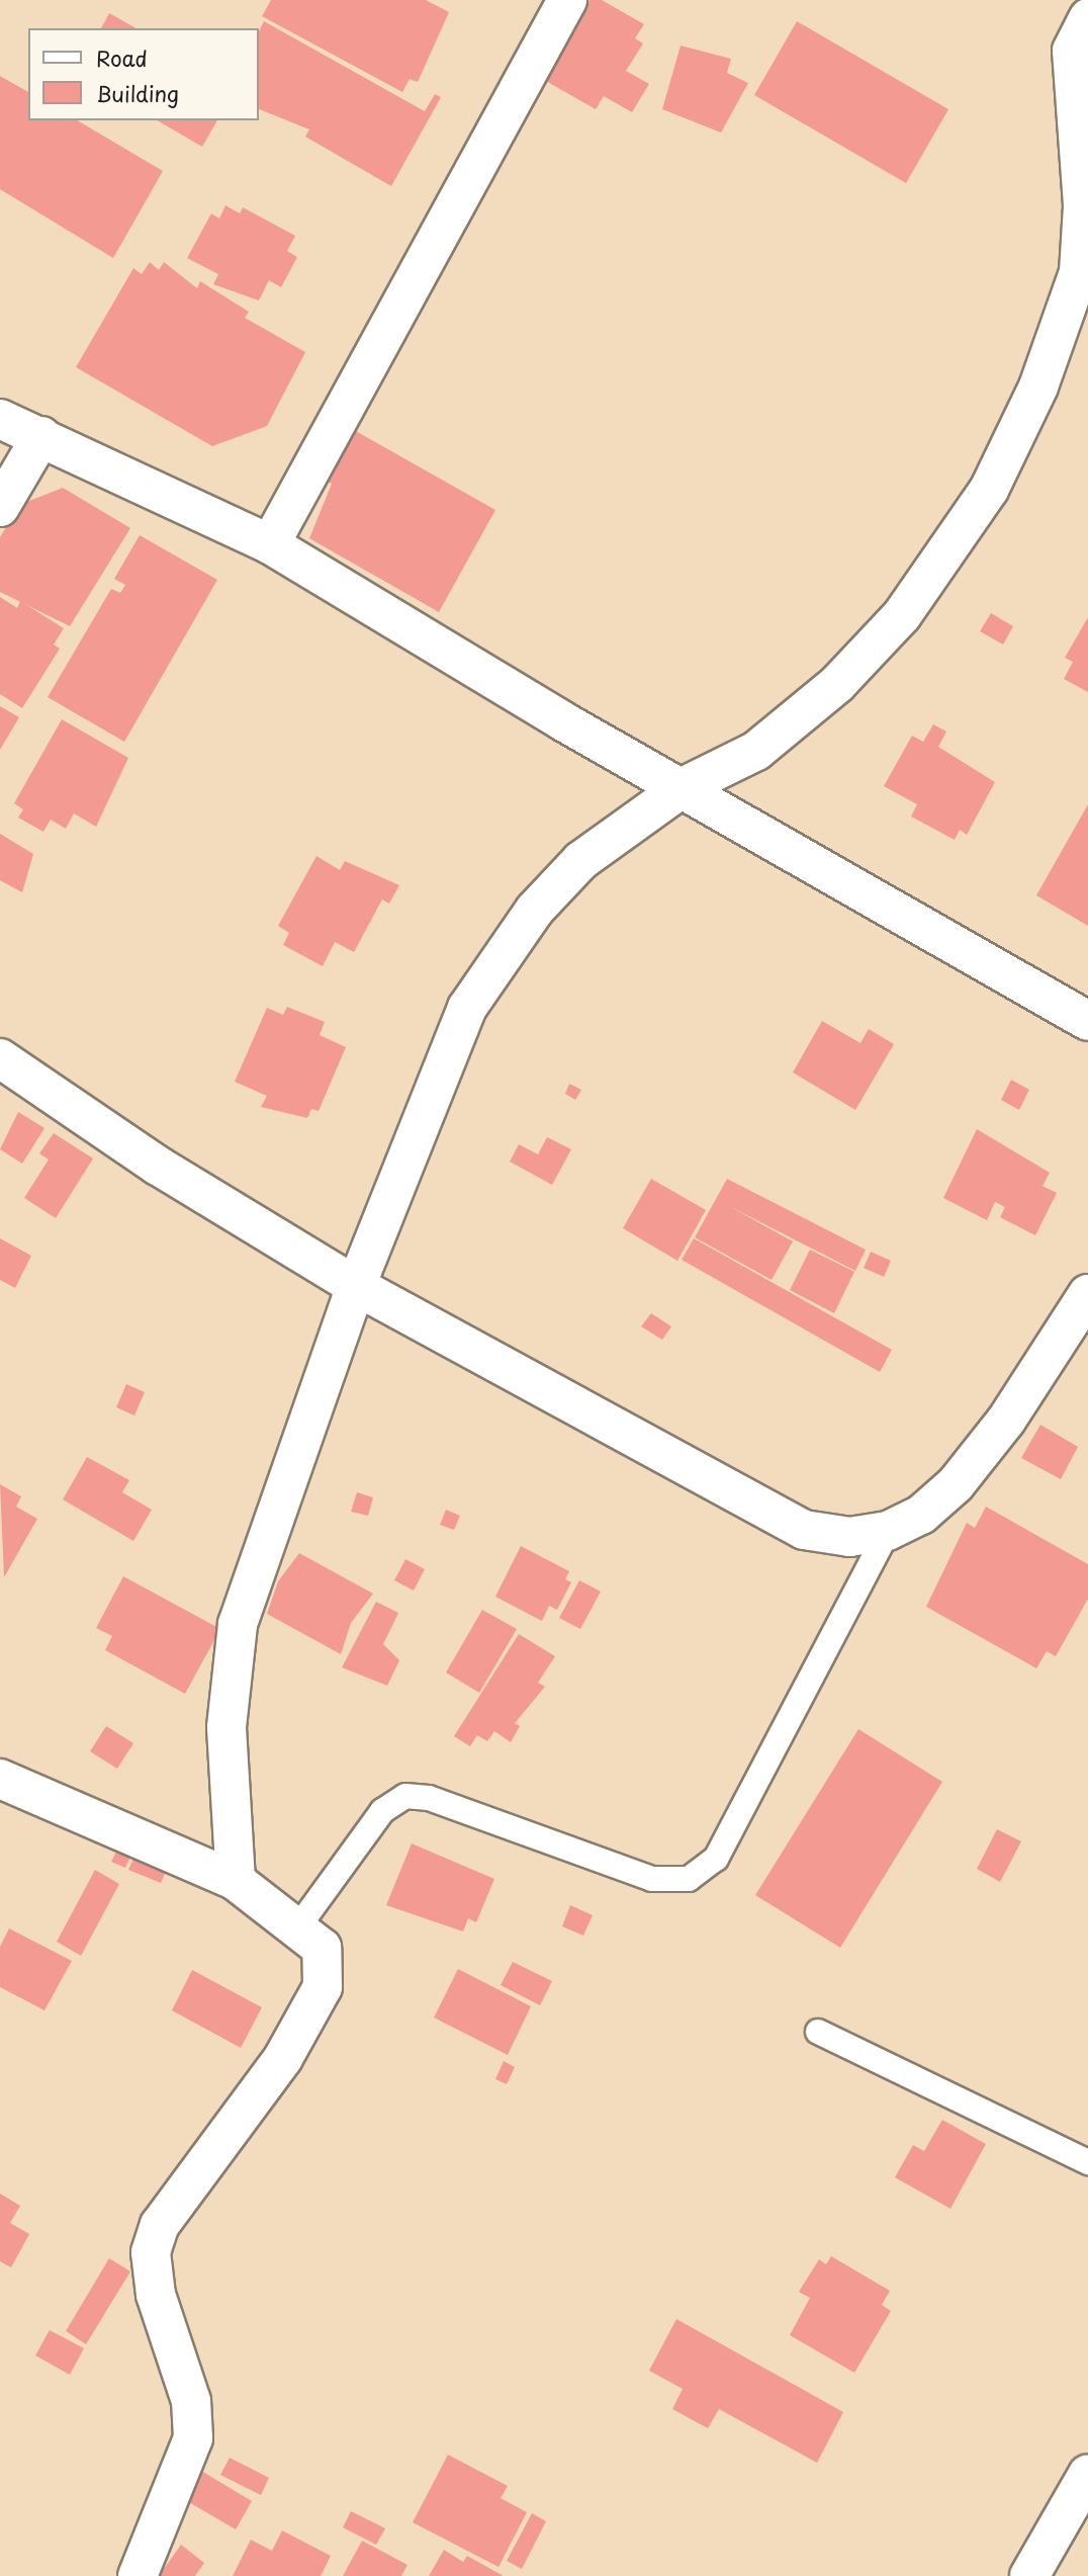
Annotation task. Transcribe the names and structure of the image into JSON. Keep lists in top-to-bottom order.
{
  "legend": ["Road", "Building"]
}
